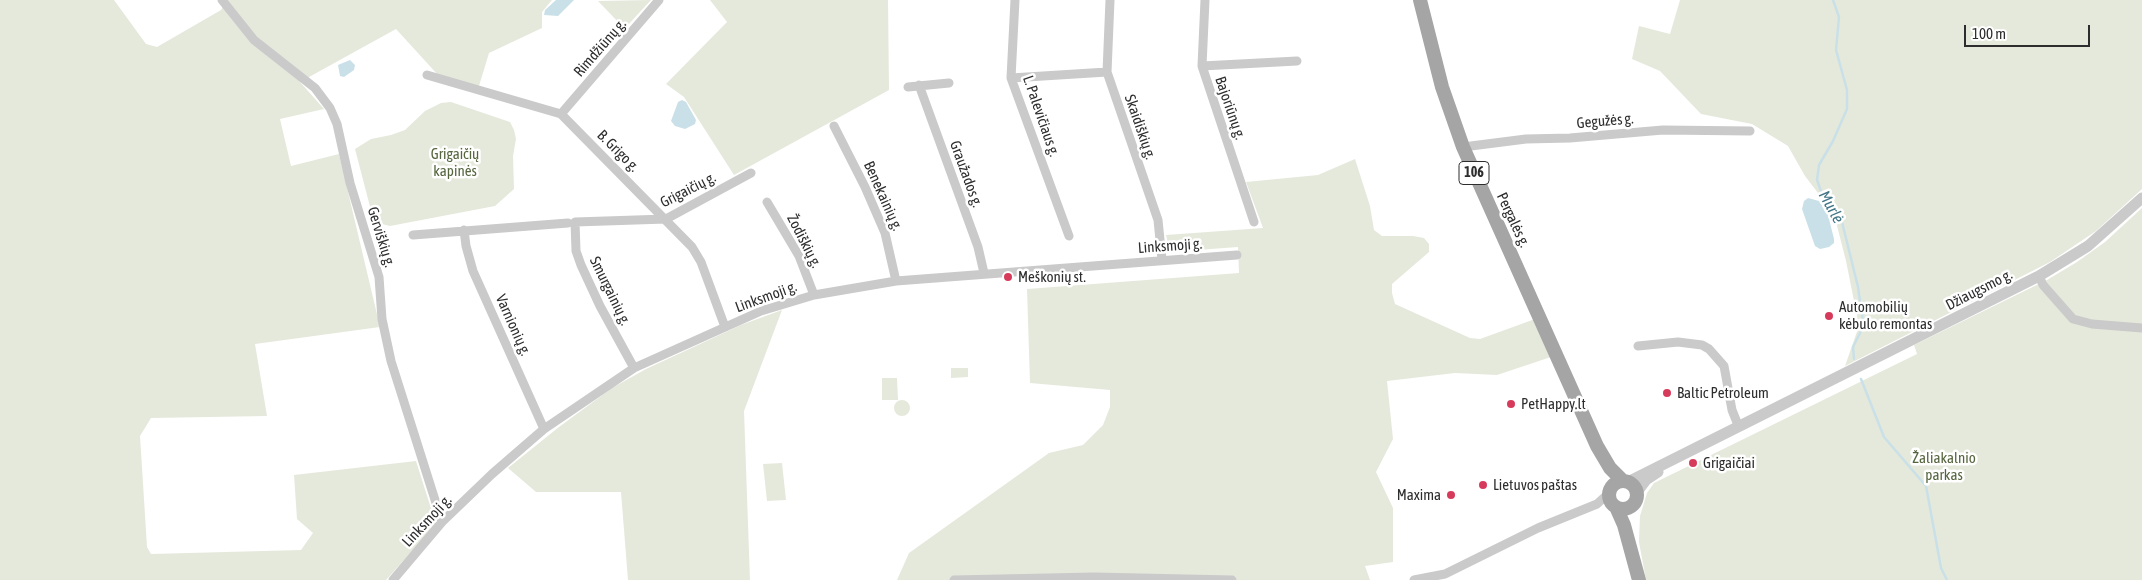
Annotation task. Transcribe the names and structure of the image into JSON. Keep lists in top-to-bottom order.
{
  "streets": {
    "main road": ["106", "Pergalės g."],
    "street": [
      "Rimdžiūnų g.",
      "Bajoriūnų g.",
      "L. Palevičiaus g.",
      "Gegužės g.",
      "Skaidiškių g.",
      "B. Grigo g.",
      "Graužados g.",
      "Grigaičių g.",
      "Benekainių g.",
      "Gerviškių g.",
      "Žodiškių g.",
      "Linksmoji g.",
      "Džiaugsmo g.",
      "Smurgainių g.",
      "Varnionių g."
    ]
  },
  "crossings": [
    ["Rimdžiūnų g.", "B. Grigo g."],
    ["Gegužės g.", "Pergalės g."],
    ["Skaidiškių g.", "Linksmoji g."],
    ["B. Grigo g.", "Grigaičių g."],
    ["B. Grigo g.", "Linksmoji g."],
    ["Graužados g.", "Linksmoji g."],
    ["Grigaičių g.", "Smurgainių g."],
    ["Grigaičių g.", "Varnionių g."],
    ["Benekainių g.", "Linksmoji g."],
    ["Pergalės g.", "Džiaugsmo g."],
    ["Gerviškių g.", "Linksmoji g."],
    ["Žodiškių g.", "Linksmoji g."],
    ["Linksmoji g.", "Smurgainių g."],
    ["Linksmoji g.", "Varnionių g."]
  ],
  "water": ["Murlė"],
  "parks": ["Grigaičių kapinės", "Žaliakalnio parkas"],
  "places": [
    "Meškonių st.",
    "Automobilių kėbulo remontas",
    "Baltic Petroleum",
    "PetHappy.lt",
    "Grigaičiai",
    "Lietuvos paštas",
    "Maxima"
  ],
  "scale_bar": "100 m"
}
